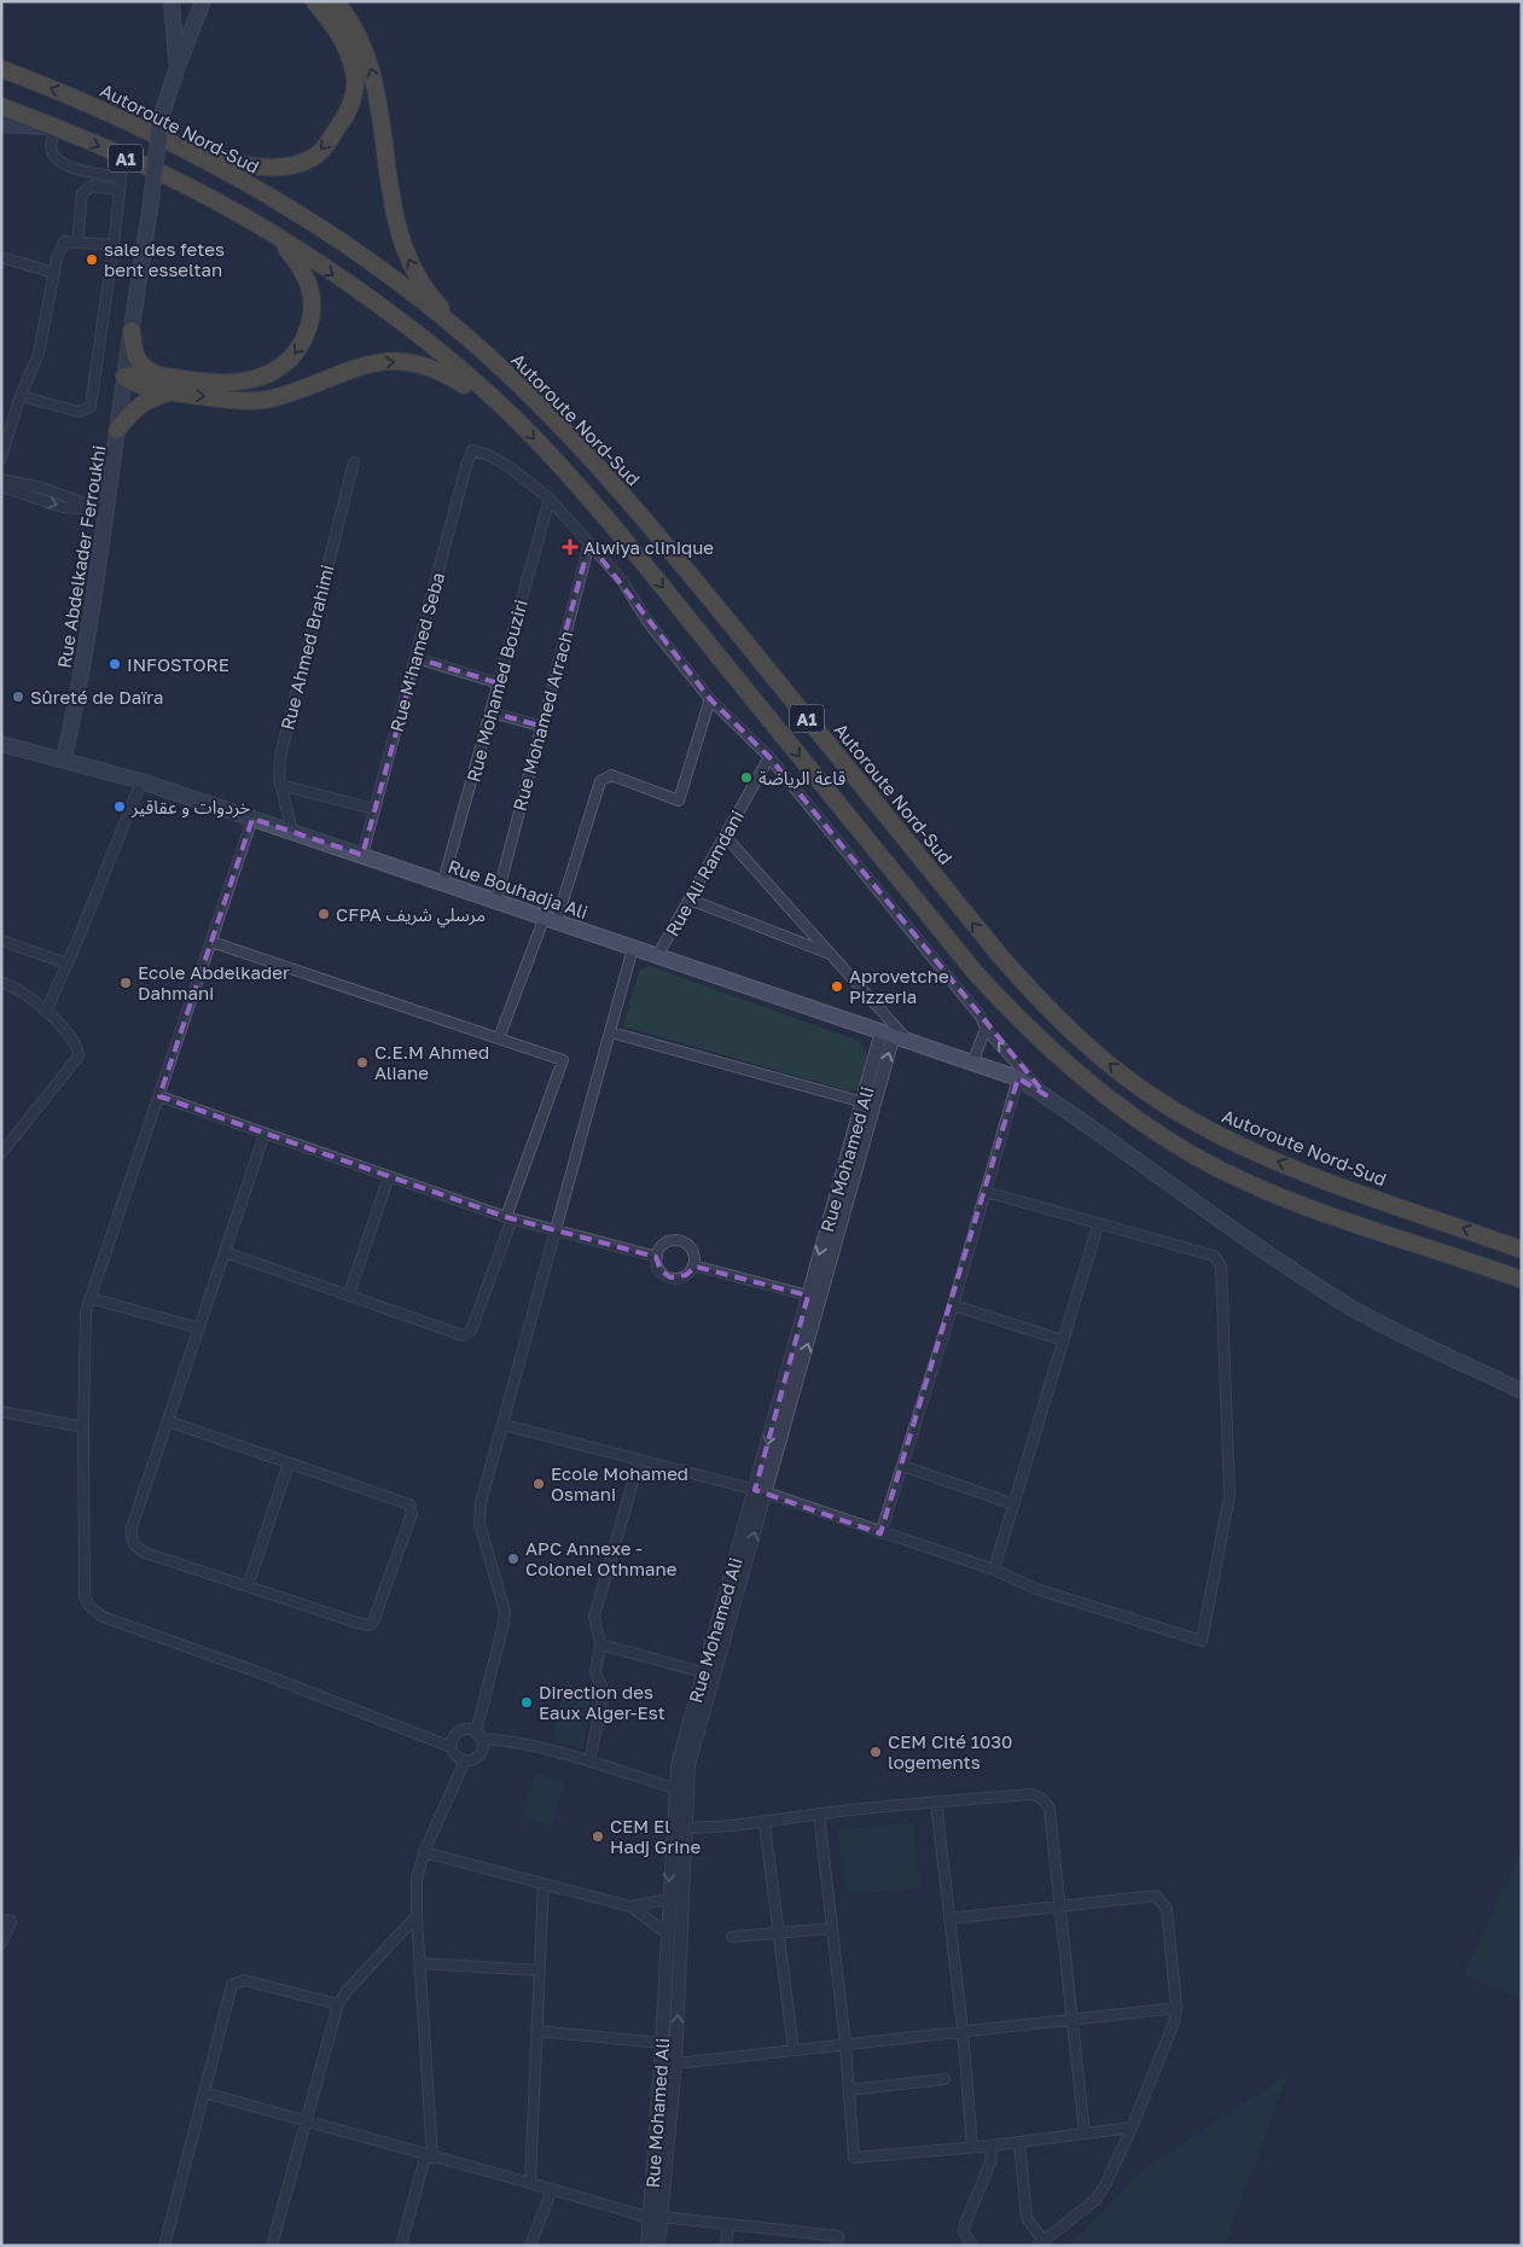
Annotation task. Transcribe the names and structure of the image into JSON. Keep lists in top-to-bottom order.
{
  "streets": {
    "highway": ["Autoroute Nord-Sud", "A1"],
    "main road": ["Rue Abdelkader Ferroukhi", "Rue Bouhadja Ali"],
    "street": [
      "Rue Ahmed Brahimi",
      "Rue M'hamed Seba",
      "Rue Mohamed Bouziri",
      "Rue Mohamed Arrach",
      "Rue Ali Ramdani",
      "Rue Mohamed Ali"
    ]
  },
  "crossings": [
    ["Rue Abdelkader Ferroukhi", "Rue Bouhadja Ali"],
    ["Rue Ahmed Brahimi", "Rue Bouhadja Ali"],
    ["Rue M'hamed Seba", "Rue Mohamed Bouziri"],
    ["Rue M'hamed Seba", "Rue Bouhadja Ali"],
    ["Rue Mohamed Bouziri", "Rue Bouhadja Ali"],
    ["Rue Mohamed Arrach", "Rue Bouhadja Ali"],
    ["Rue Ali Ramdani", "Rue Bouhadja Ali"],
    ["Rue Bouhadja Ali", "Rue Mohamed Ali"]
  ],
  "places": {
    "other": [
      "sale des fetes bent esseltan",
      "INFOSTORE",
      "Sûreté de Daïra",
      "قاعة الرياضة",
      "خردوات و عقاقير",
      "CFPA مرسلي شريف",
      "Ecole Abdelkader Dahmani",
      "Aprovetche Pizzeria",
      "C.E.M Ahmed Aliane",
      "Ecole Mohamed Osmani",
      "APC Annexe - Colonel Othmane",
      "Direction des Eaux Alger-Est",
      "CEM Cité 1030 logements",
      "CEM El Hadj Grine"
    ],
    "health": ["Alwiya clinique"]
  }
}
